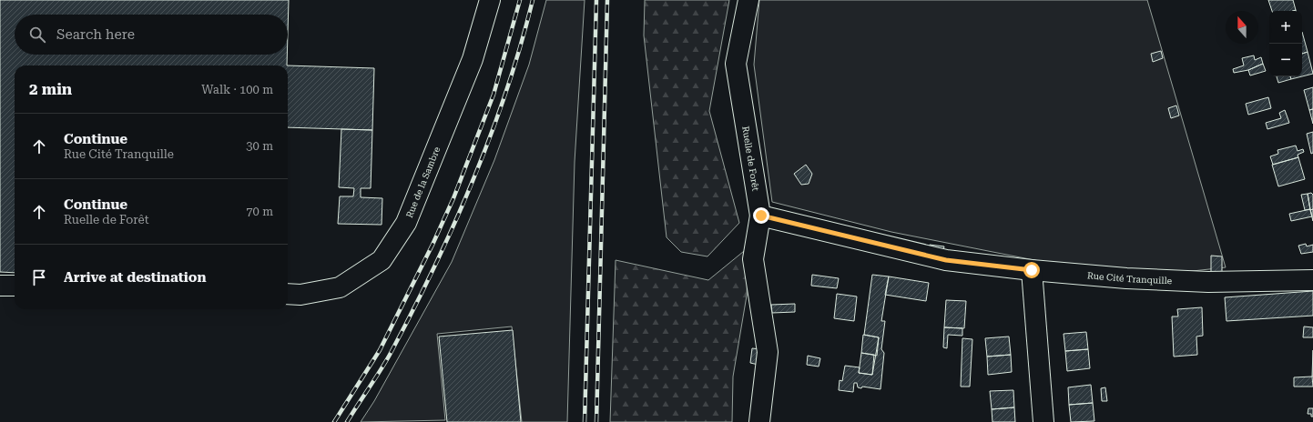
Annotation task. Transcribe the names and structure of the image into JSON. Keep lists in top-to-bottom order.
{
  "streets": {
    "street": ["Ruelle de Forêt", "Rue de la Sambre", "Rue Cité Tranquille"]
  },
  "crossings": [
    ["Ruelle de Forêt", "Rue Cité Tranquille"]
  ],
  "north": "top",
  "page": {
    "map_buttons": ["+", "−"],
    "search": "Search here",
    "heading": ["2 min", "Walk · 100 m"],
    "list": [
      ["Continue", "Rue Cité Tranquille", "30 m"],
      ["Continue", "Ruelle de Forêt", "70 m"],
      "Arrive at destination"
    ]
  }
}
